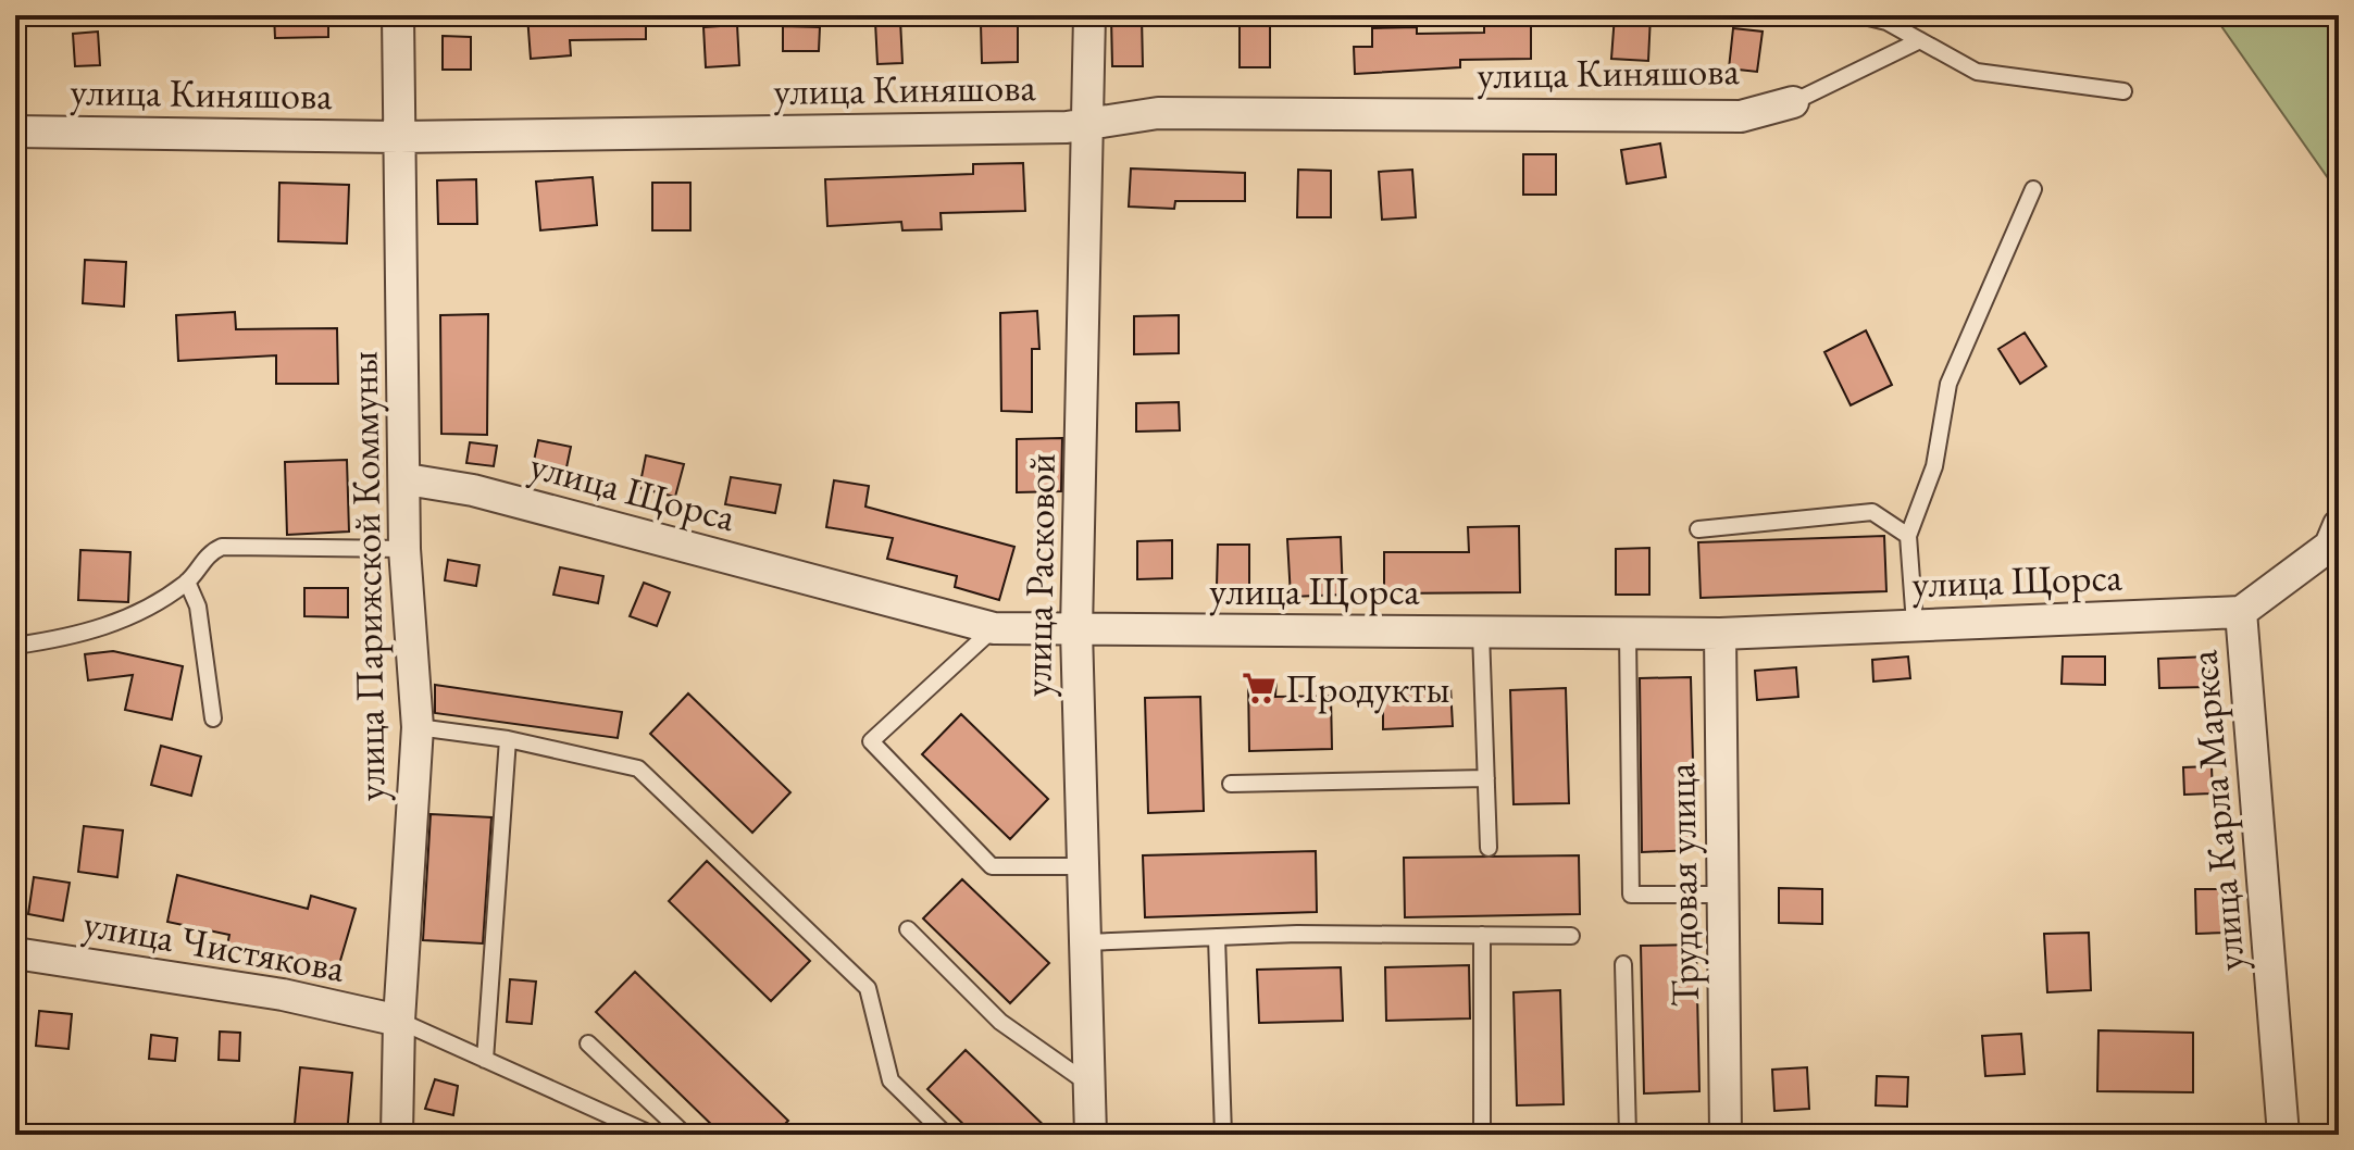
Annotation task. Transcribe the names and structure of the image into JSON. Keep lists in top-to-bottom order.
{
  "streets": {
    "street": [
      "улица Киняшова",
      "улица Щорса",
      "улица Расковой",
      "улица Парижской Коммуны",
      "улица Карла Маркса",
      "Трудовая улица",
      "улица Чистякова"
    ]
  },
  "crossings": [
    ["улица Киняшова", "улица Расковой"],
    ["улица Киняшова", "улица Парижской Коммуны"],
    ["улица Щорса", "улица Расковой"],
    ["улица Щорса", "улица Парижской Коммуны"],
    ["улица Щорса", "улица Карла Маркса"],
    ["улица Щорса", "Трудовая улица"],
    ["улица Парижской Коммуны", "улица Чистякова"]
  ],
  "places": {
    "supermarket": ["Продукты"]
  }
}
